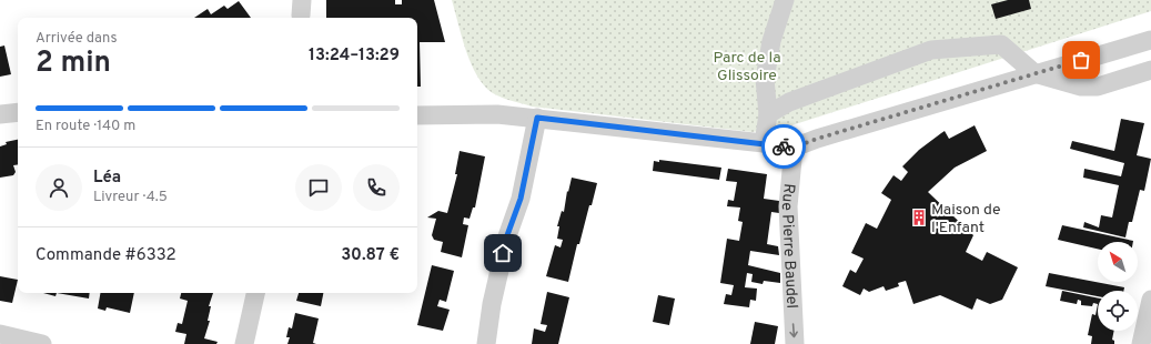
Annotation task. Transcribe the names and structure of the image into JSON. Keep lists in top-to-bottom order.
{
  "streets": {
    "street": ["Rue Pierre Baudel"]
  },
  "one_way": ["Rue Pierre Baudel"],
  "parks": ["Parc de la Glissoire"],
  "places": {
    "building": ["Maison de l'Enfant"]
  },
  "north": "top left",
  "page": {
    "heading": ["2 min", "Arrivée dans", "13:24–13:29"],
    "panel": [
      "Léa",
      "Livreur · 4.5",
      "Commande #6332",
      "30.87 €"
    ],
    "bar": "En route · 140 m"
  }
}
